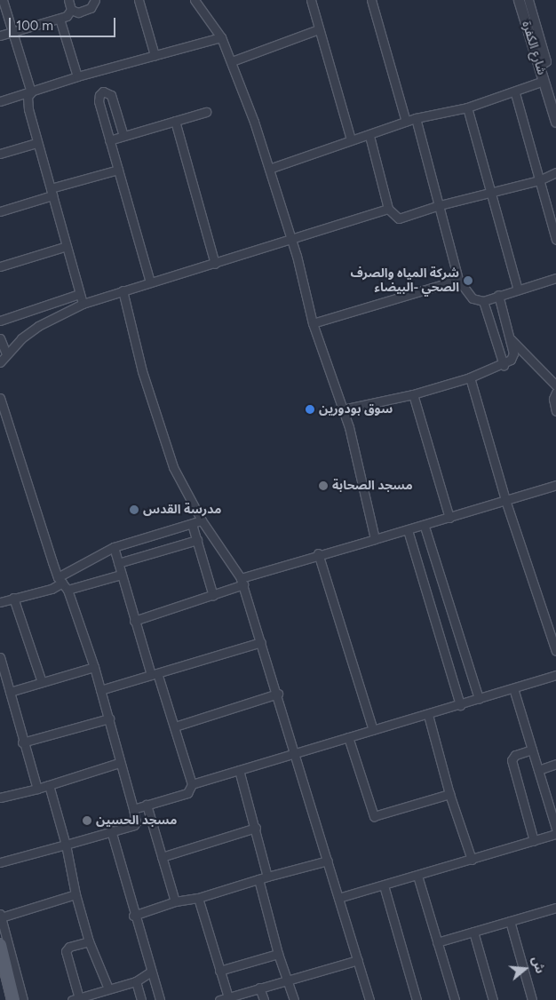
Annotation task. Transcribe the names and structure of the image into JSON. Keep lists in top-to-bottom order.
{
  "streets": {
    "street": ["شارع الكفرة"]
  },
  "places": [
    "شركة المياه والصرف الصحي -البيضاء",
    "سوق بودورين",
    "مسجد الصحابة",
    "مدرسة القدس",
    "مسجد الحسين"
  ],
  "scale_bar": "100 m",
  "north": "right"
}
